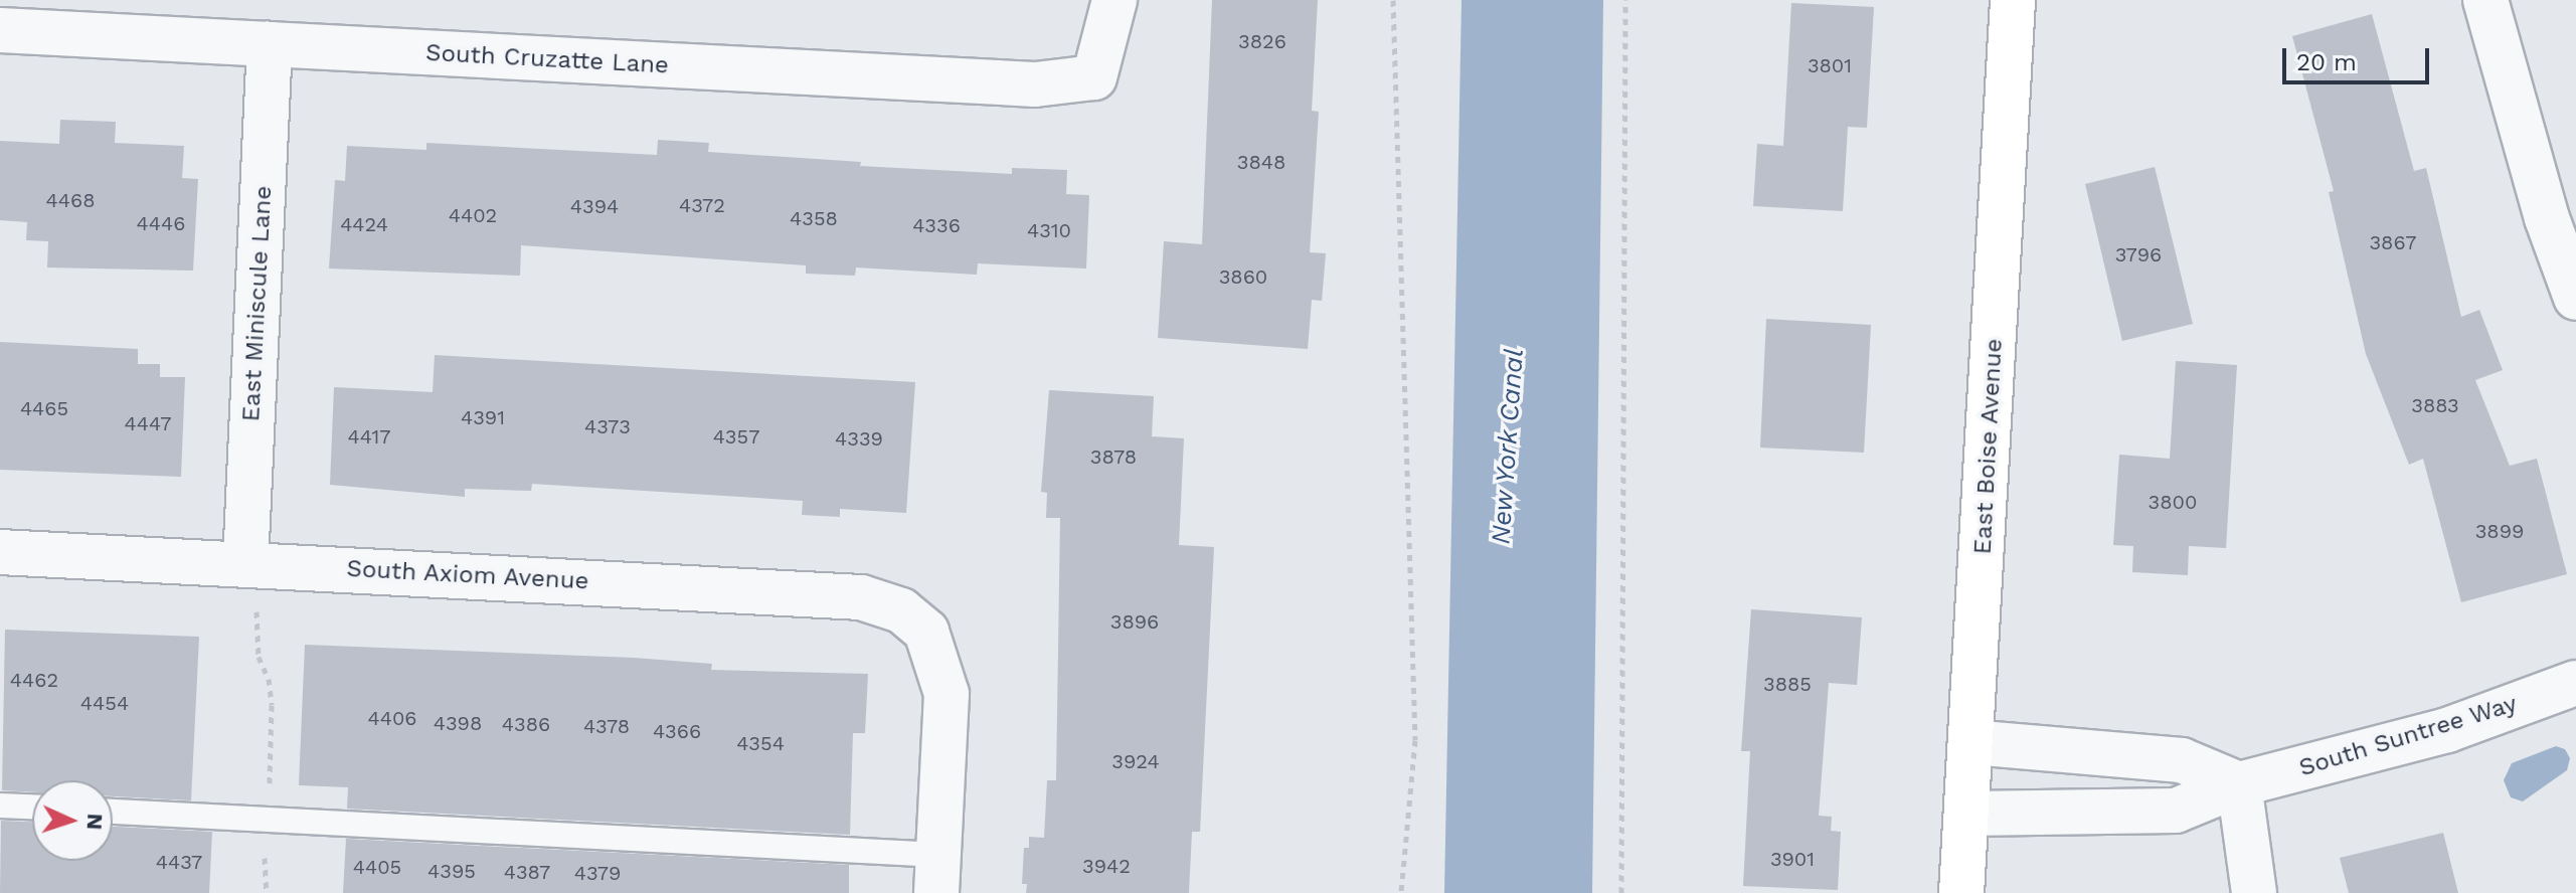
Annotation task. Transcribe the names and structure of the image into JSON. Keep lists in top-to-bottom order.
{
  "streets": {
    "street": [
      "South Cruzatte Lane",
      "East Miniscule Lane",
      "East Boise Avenue",
      "South Axiom Avenue",
      "South Suntree Way"
    ]
  },
  "crossings": [
    ["South Cruzatte Lane", "East Miniscule Lane"],
    ["East Miniscule Lane", "South Axiom Avenue"],
    ["East Boise Avenue", "South Suntree Way"]
  ],
  "water": ["New York Canal"],
  "house_numbers": [
    "3826",
    "3801",
    "3848",
    "4468",
    "4372",
    "4394",
    "4402",
    "4358",
    "4446",
    "4424",
    "4336",
    "4310",
    "3867",
    "3796",
    "3860",
    "3883",
    "4465",
    "4391",
    "4447",
    "4373",
    "4417",
    "4357",
    "4339",
    "3878",
    "3800",
    "3899",
    "3896",
    "4462",
    "3885",
    "4454",
    "4406",
    "4398",
    "4386",
    "4378",
    "4366",
    "4354",
    "3924",
    "3901",
    "4437",
    "3942",
    "4405",
    "4395",
    "4387",
    "4379"
  ],
  "scale_bar": "20 m",
  "north": "right"
}
